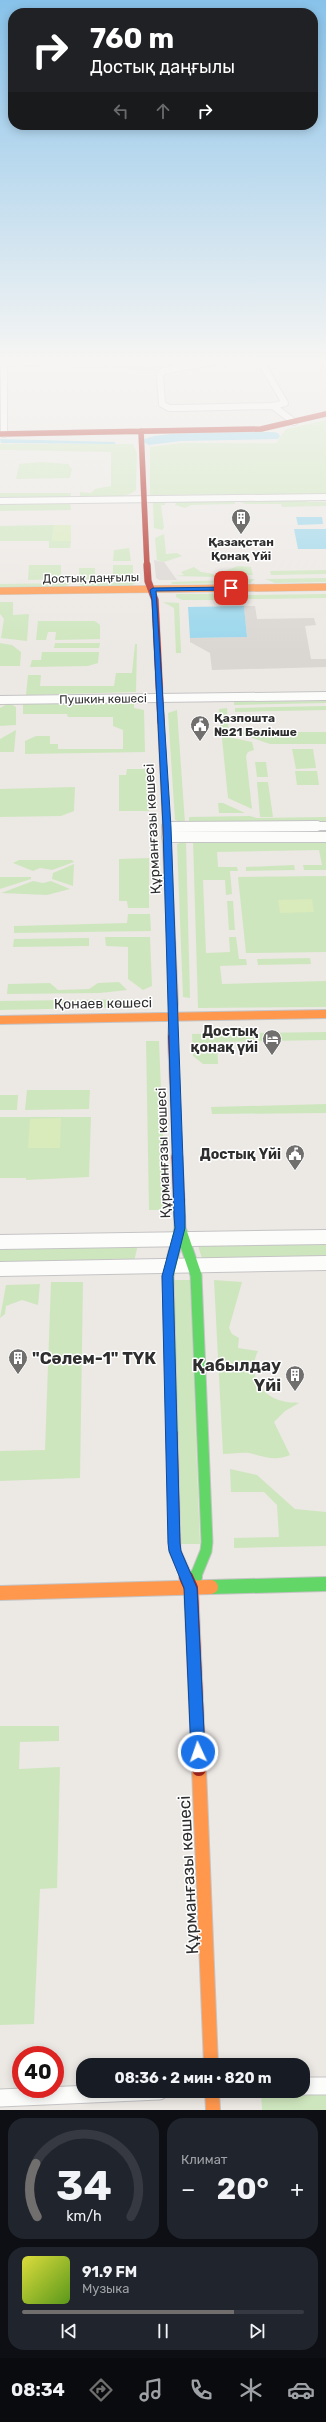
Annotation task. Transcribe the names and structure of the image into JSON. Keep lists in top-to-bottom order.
{
  "streets": {
    "street": [
      "Достық даңғылы",
      "Пушкин көшесі",
      "Құрманғазы көшесі",
      "Қонаев көшесі"
    ]
  },
  "crossings": [
    ["Достық даңғылы", "Құрманғазы көшесі"],
    ["Пушкин көшесі", "Құрманғазы көшесі"],
    ["Құрманғазы көшесі", "Қонаев көшесі"]
  ],
  "places": {
    "building": ["Қазақстан Қонақ Үйі", "\"Сәлем-1\" ТҮК", "Қабылдау Үйі"],
    "public building": ["Қазпошта №21 Бөлімше", "Достық Үйі"],
    "hotel": ["Достық қонақ үйі"]
  },
  "page": {
    "turn": ["760 m", "Достық даңғылы"],
    "limit": "40",
    "trip": "08:36 · 2 мин · 820 m",
    "tile": "Климат",
    "heat": ["−", "20°", "+"],
    "song": ["91.9 FM", "Музыка"],
    "tabs": "08:34",
    "gauge": ["34", "km/h"]
  }
}
